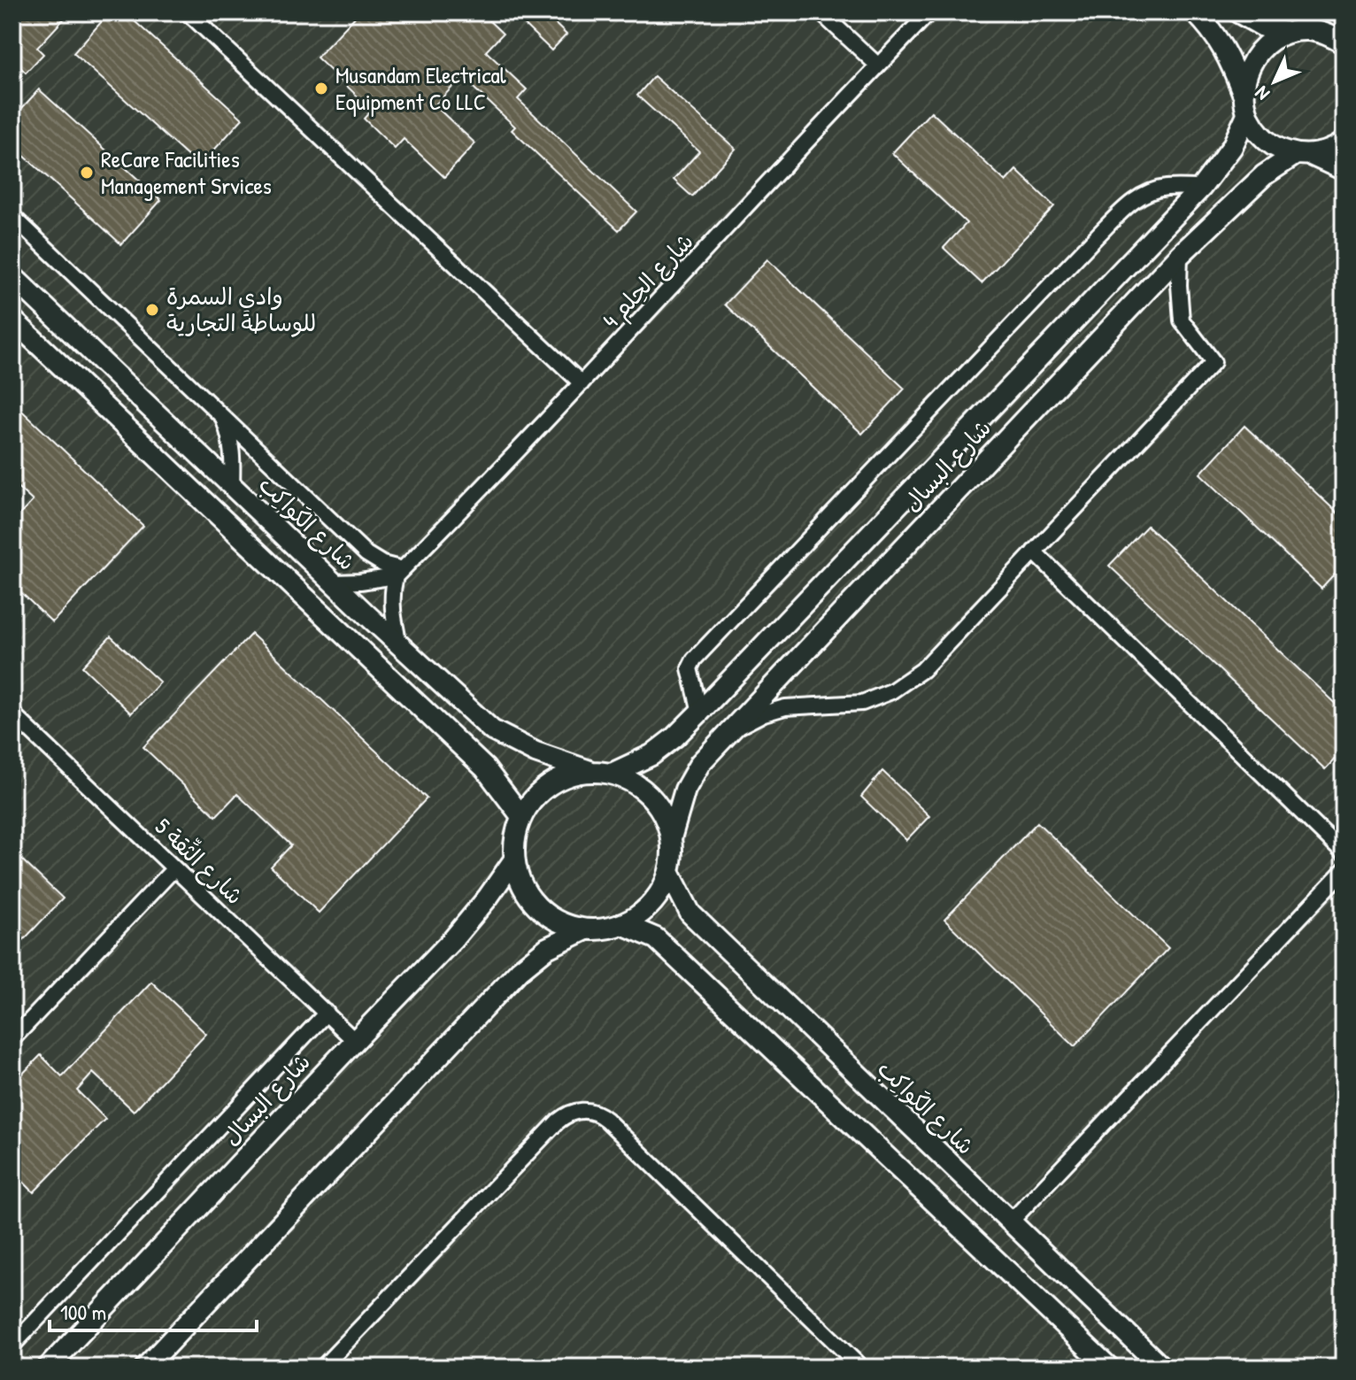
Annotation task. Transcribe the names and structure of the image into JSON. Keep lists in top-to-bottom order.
{
  "streets": {
    "street": [
      "شارع الحِلم 4",
      "شارع البسال",
      "شارع الكَواكِب",
      "شارع الثِّقة 5"
    ]
  },
  "crossings": [
    ["شارع البسال", "شارع الكَواكِب"],
    ["شارع البسال", "شارع الثِّقة 5"]
  ],
  "places": ["Musandam Electrical Equipment Co LLC", "ReCare Facilities Management Srvices", "وادي السمرة للوساطة التجارية"],
  "scale_bar": "100 m",
  "north": "bottom left"
}
